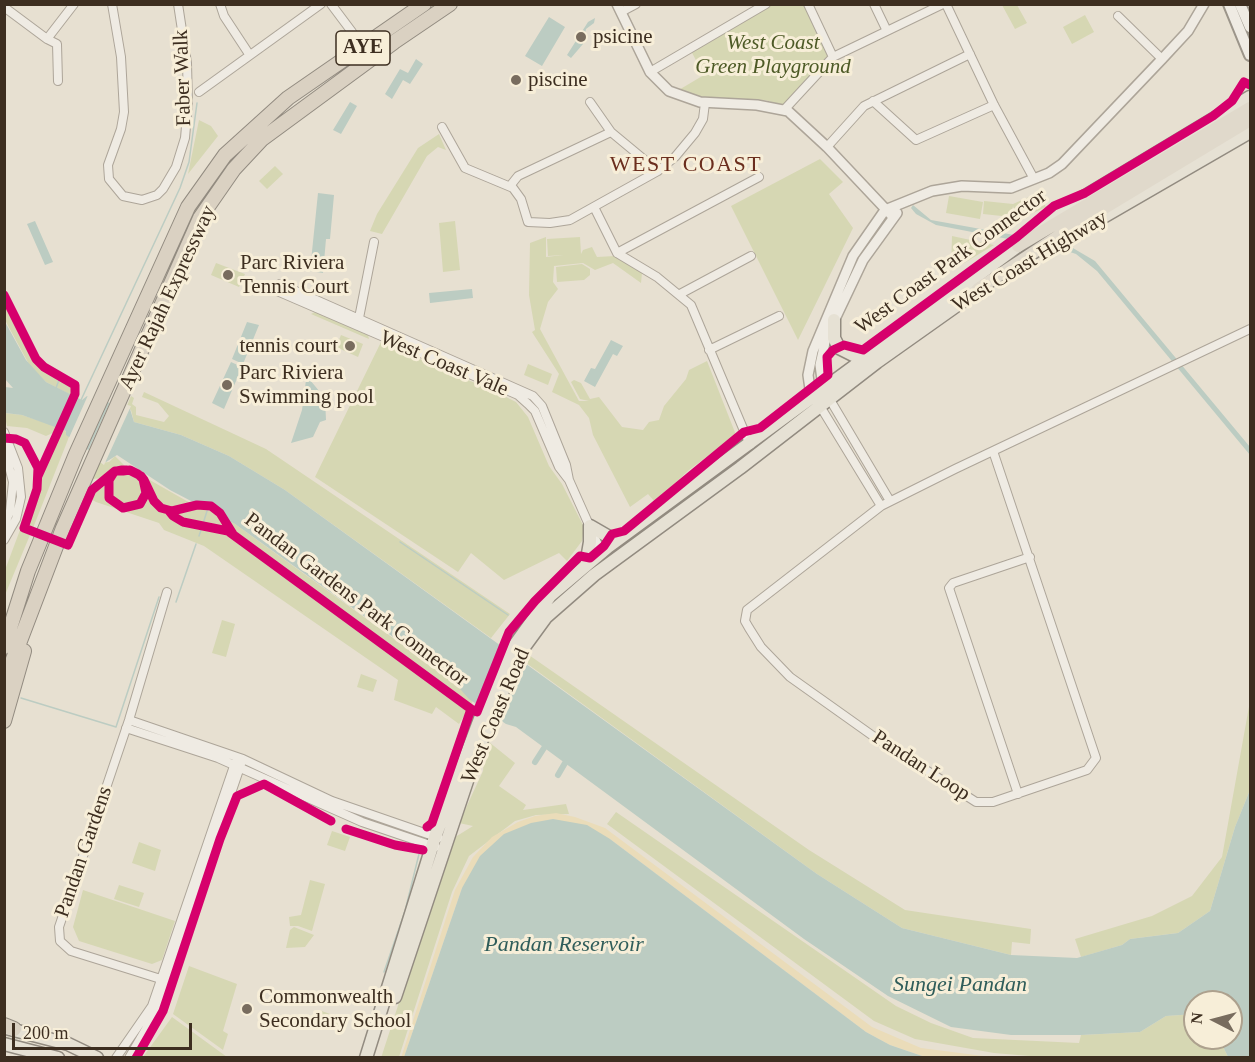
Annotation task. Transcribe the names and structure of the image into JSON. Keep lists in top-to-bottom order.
{
  "streets": {
    "highway": ["AYE", "Ayer Rajah Expressway"],
    "main road": ["West Coast Highway", "West Coast Road"],
    "street": [
      "Faber Walk",
      "West Coast Vale",
      "Pandan Loop",
      "Pandan Gardens"
    ],
    "cycle path": ["West Coast Park Connector", "Pandan Gardens Park Connector"]
  },
  "crossings": [
    ["West Coast Highway", "West Coast Road"],
    ["West Coast Vale", "West Coast Road"]
  ],
  "districts": ["WEST COAST"],
  "water": ["Pandan Reservoir", "Sungei Pandan"],
  "parks": ["West Coast Green Playground"],
  "places": [
    "psicine",
    "piscine",
    "Parc Riviera Tennis Court",
    "tennis court",
    "Parc Riviera Swimming pool",
    "Commonwealth Secondary School"
  ],
  "scale_bar": "200 m",
  "north": "left"
}
